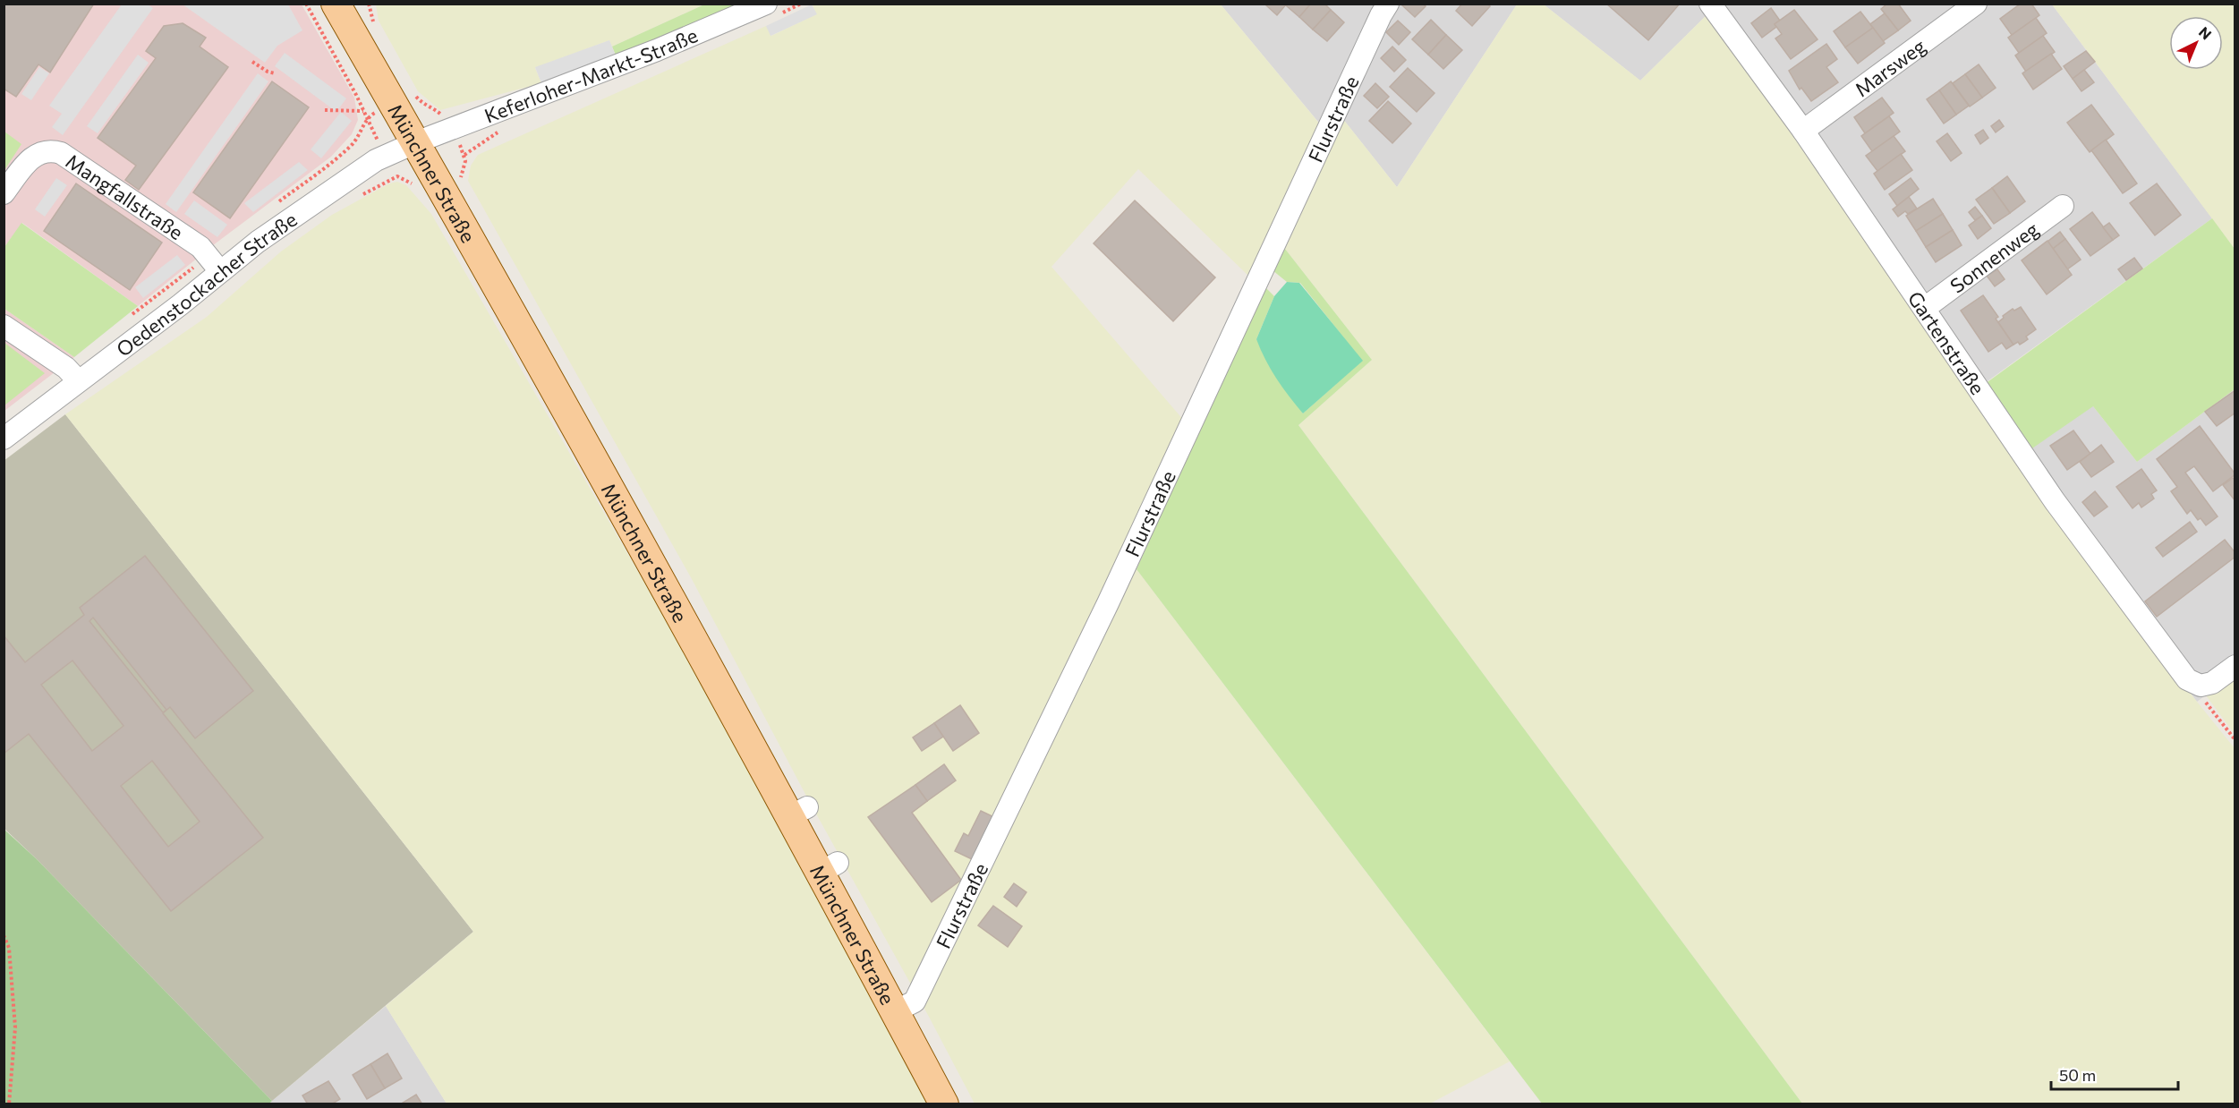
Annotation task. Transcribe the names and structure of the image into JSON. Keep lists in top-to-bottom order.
{
  "streets": {
    "main road": ["Münchner Straße"],
    "street": [
      "Marsweg",
      "Keferloher-Markt-Straße",
      "Flurstraße",
      "Mangfallstraße",
      "Sonnenweg",
      "Oedenstockacher Straße",
      "Gartenstraße"
    ]
  },
  "crossings": [
    ["Marsweg", "Gartenstraße"],
    ["Keferloher-Markt-Straße", "Münchner Straße"],
    ["Keferloher-Markt-Straße", "Oedenstockacher Straße"],
    ["Flurstraße", "Münchner Straße"],
    ["Münchner Straße", "Oedenstockacher Straße"],
    ["Mangfallstraße", "Oedenstockacher Straße"],
    ["Sonnenweg", "Gartenstraße"]
  ],
  "scale_bar": "50 m",
  "north": "top right"
}
